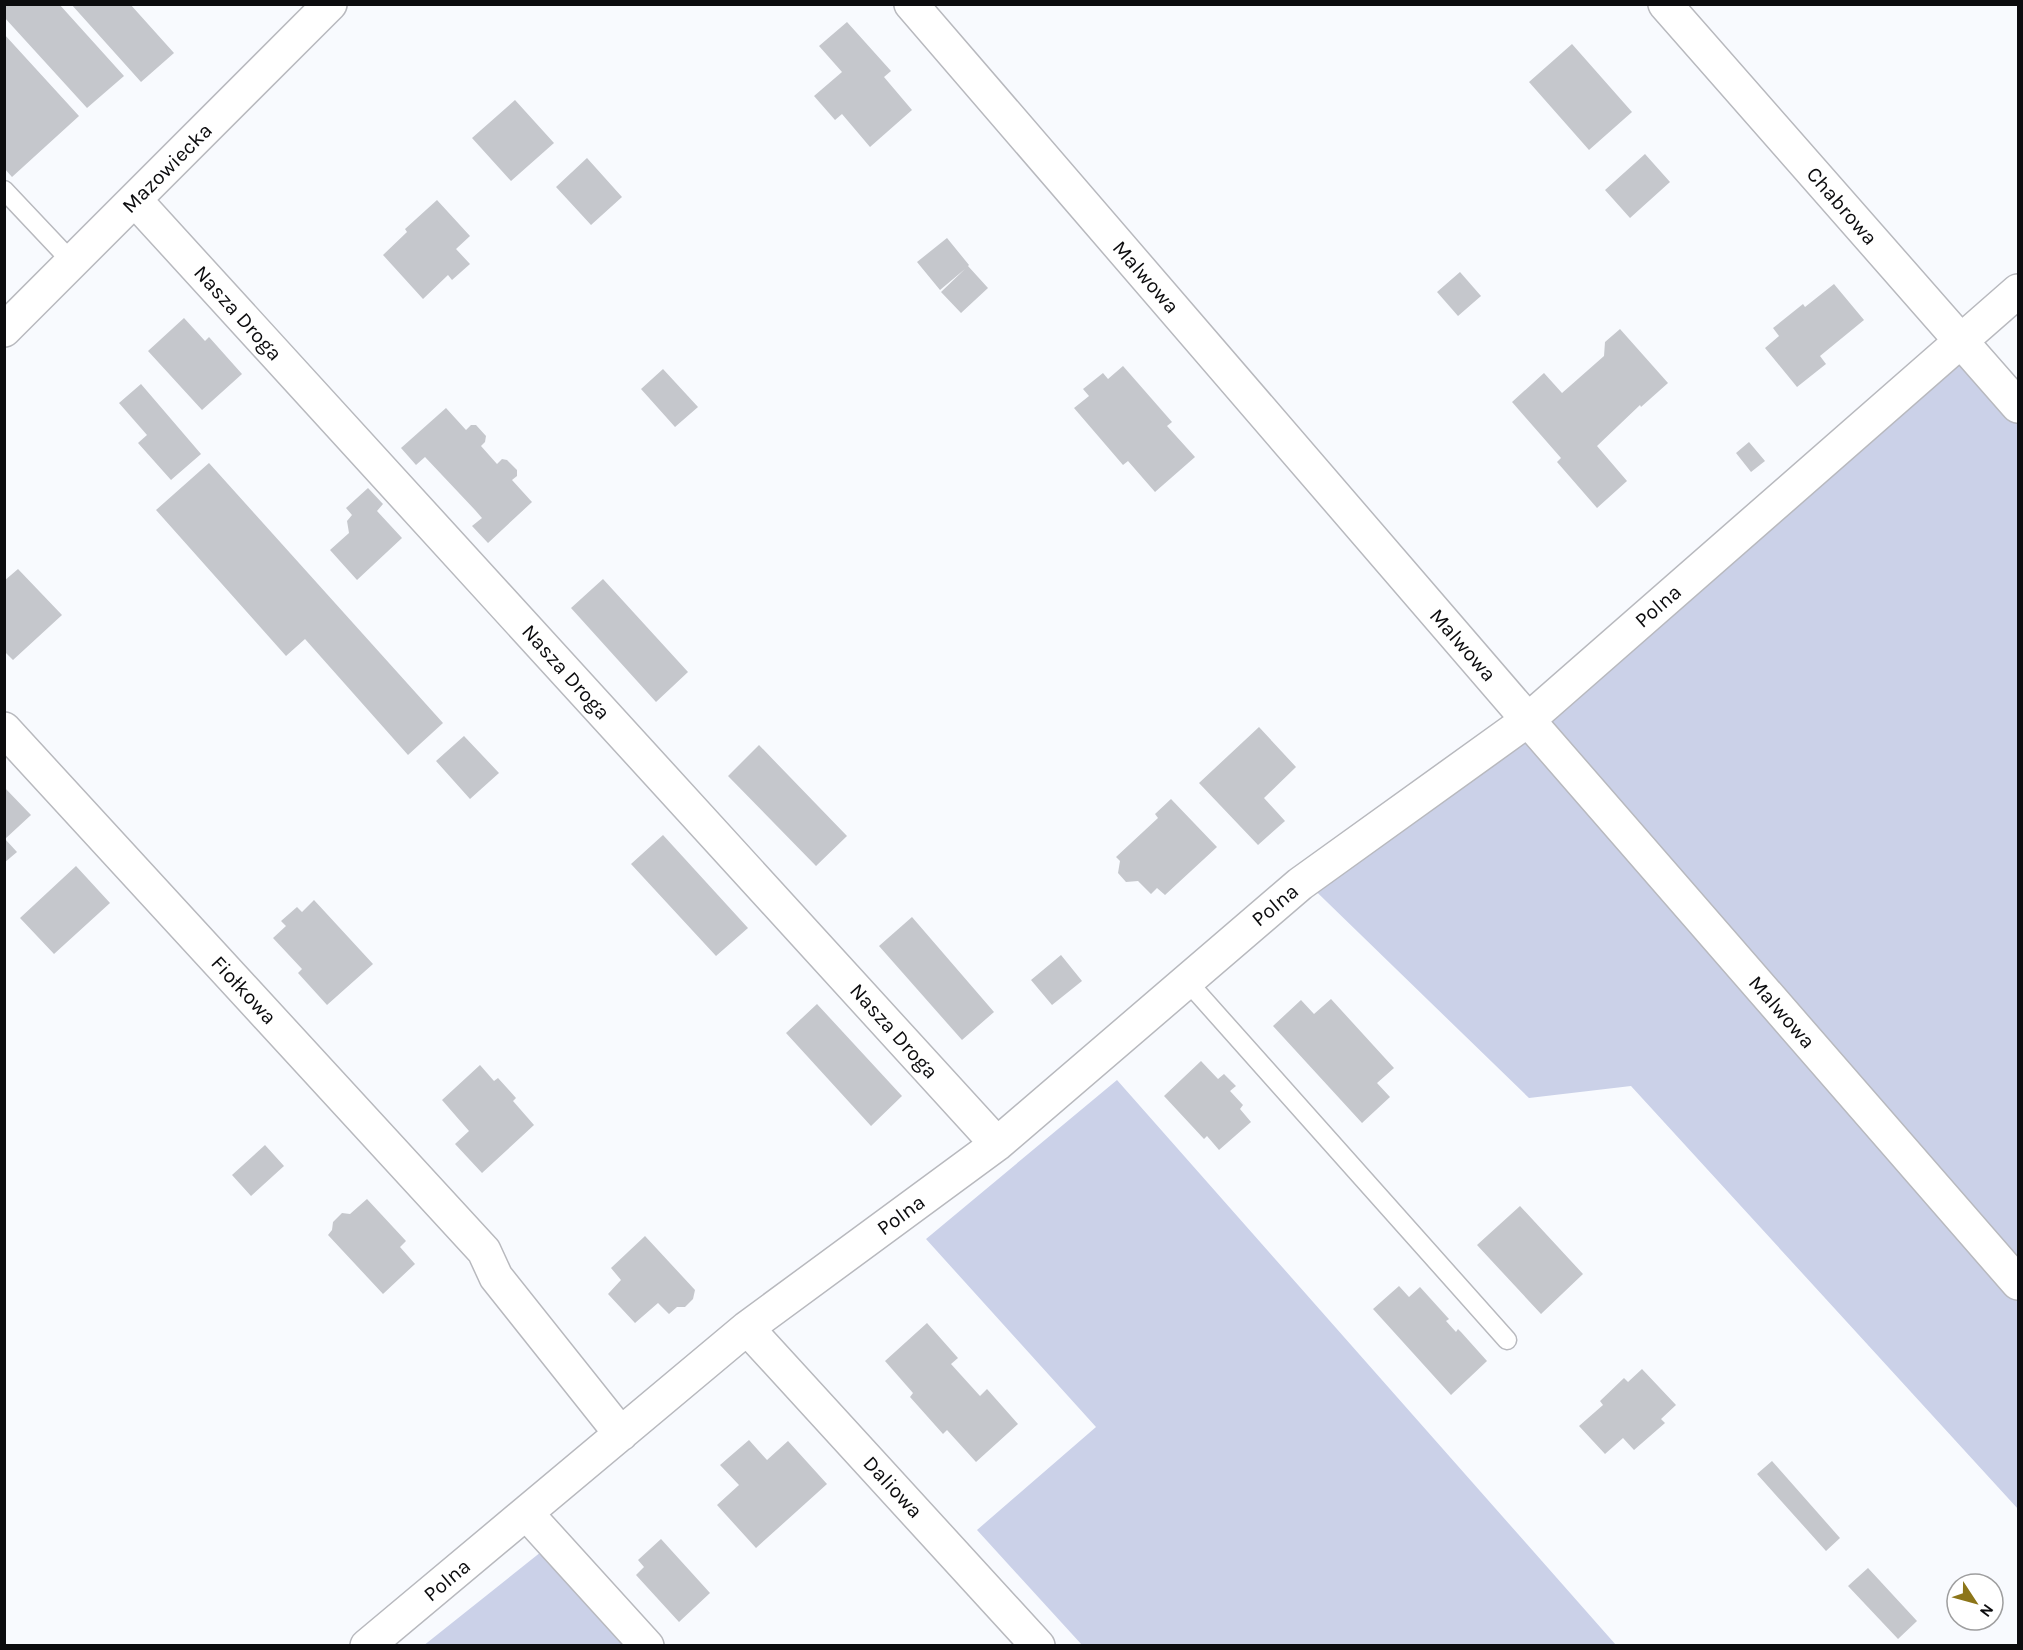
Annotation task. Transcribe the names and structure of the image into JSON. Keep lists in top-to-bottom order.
{
  "streets": {
    "street": [
      "Mazowiecka",
      "Chabrowa",
      "Malwowa",
      "Nasza Droga",
      "Polna",
      "Fiołkowa",
      "Daliowa"
    ]
  },
  "crossings": [
    ["Mazowiecka", "Nasza Droga"],
    ["Chabrowa", "Polna"],
    ["Malwowa", "Polna"],
    ["Nasza Droga", "Polna"],
    ["Polna", "Fiołkowa"],
    ["Polna", "Daliowa"]
  ],
  "north": "bottom right"
}
